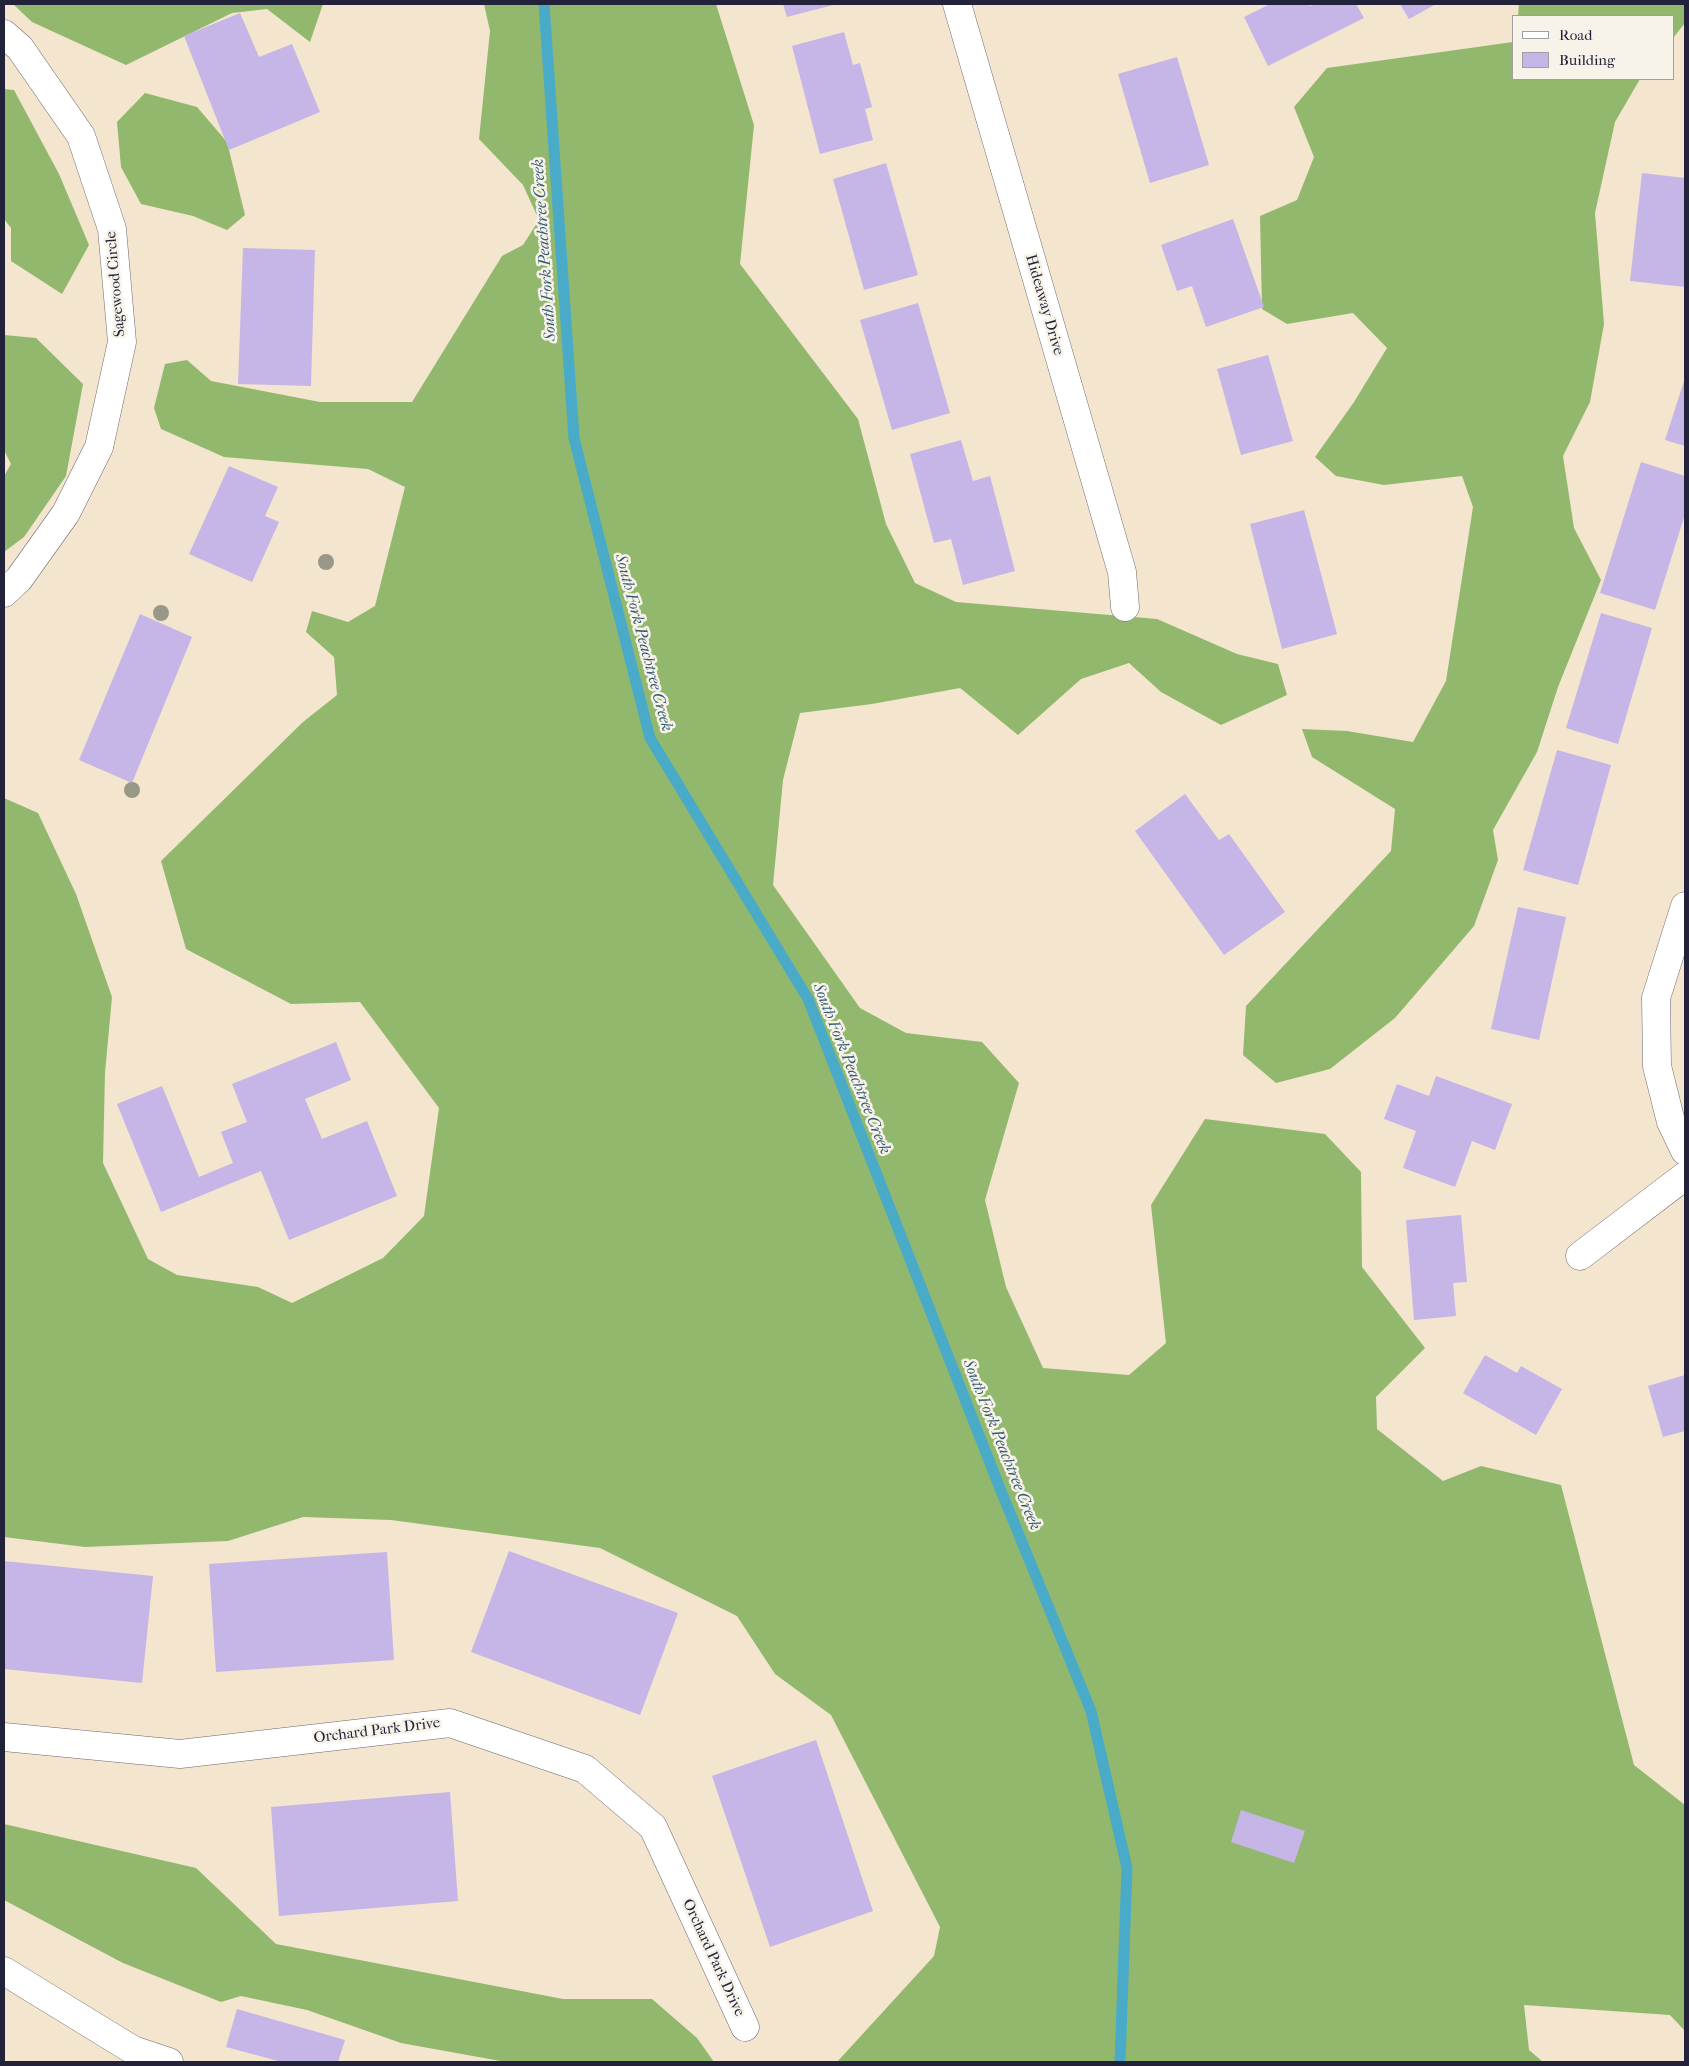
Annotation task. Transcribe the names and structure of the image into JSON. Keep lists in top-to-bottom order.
{
  "streets": {
    "street": ["Sagewood Circle", "Hideaway Drive", "Orchard Park Drive"]
  },
  "water": ["South Fork Peachtree Creek"],
  "legend": ["Road", "Building"]
}
